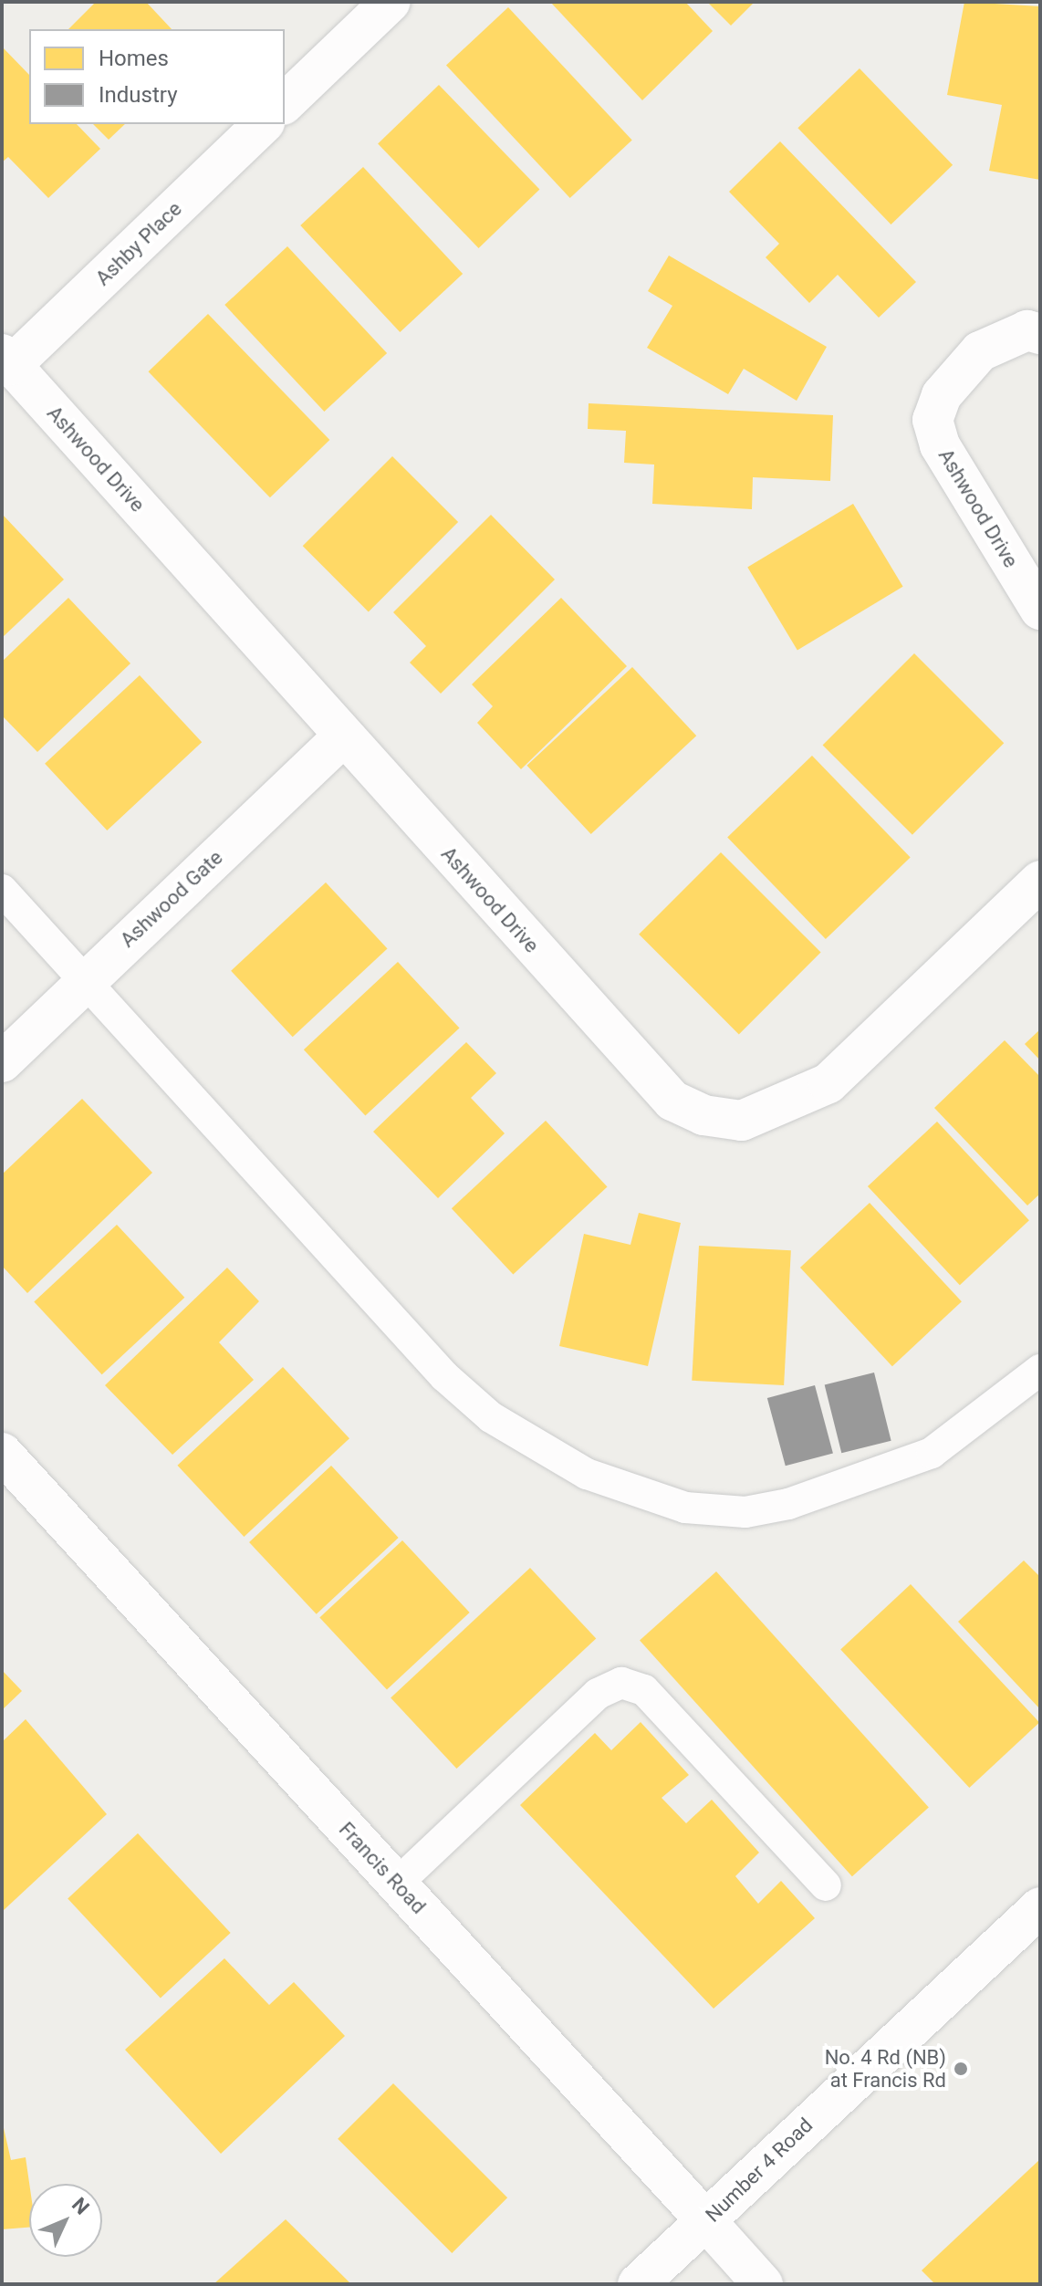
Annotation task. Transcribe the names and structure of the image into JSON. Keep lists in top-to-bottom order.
{
  "streets": {
    "street": [
      "Ashby Place",
      "Ashwood Drive",
      "Ashwood Gate",
      "Francis Road",
      "Number 4 Road"
    ]
  },
  "crossings": [
    ["Ashby Place", "Ashwood Drive"],
    ["Ashwood Drive", "Ashwood Gate"],
    ["Francis Road", "Number 4 Road"]
  ],
  "places": ["No. 4 Rd (NB) at Francis Rd"],
  "legend": ["Homes", "Industry"],
  "north": "top right"
}
